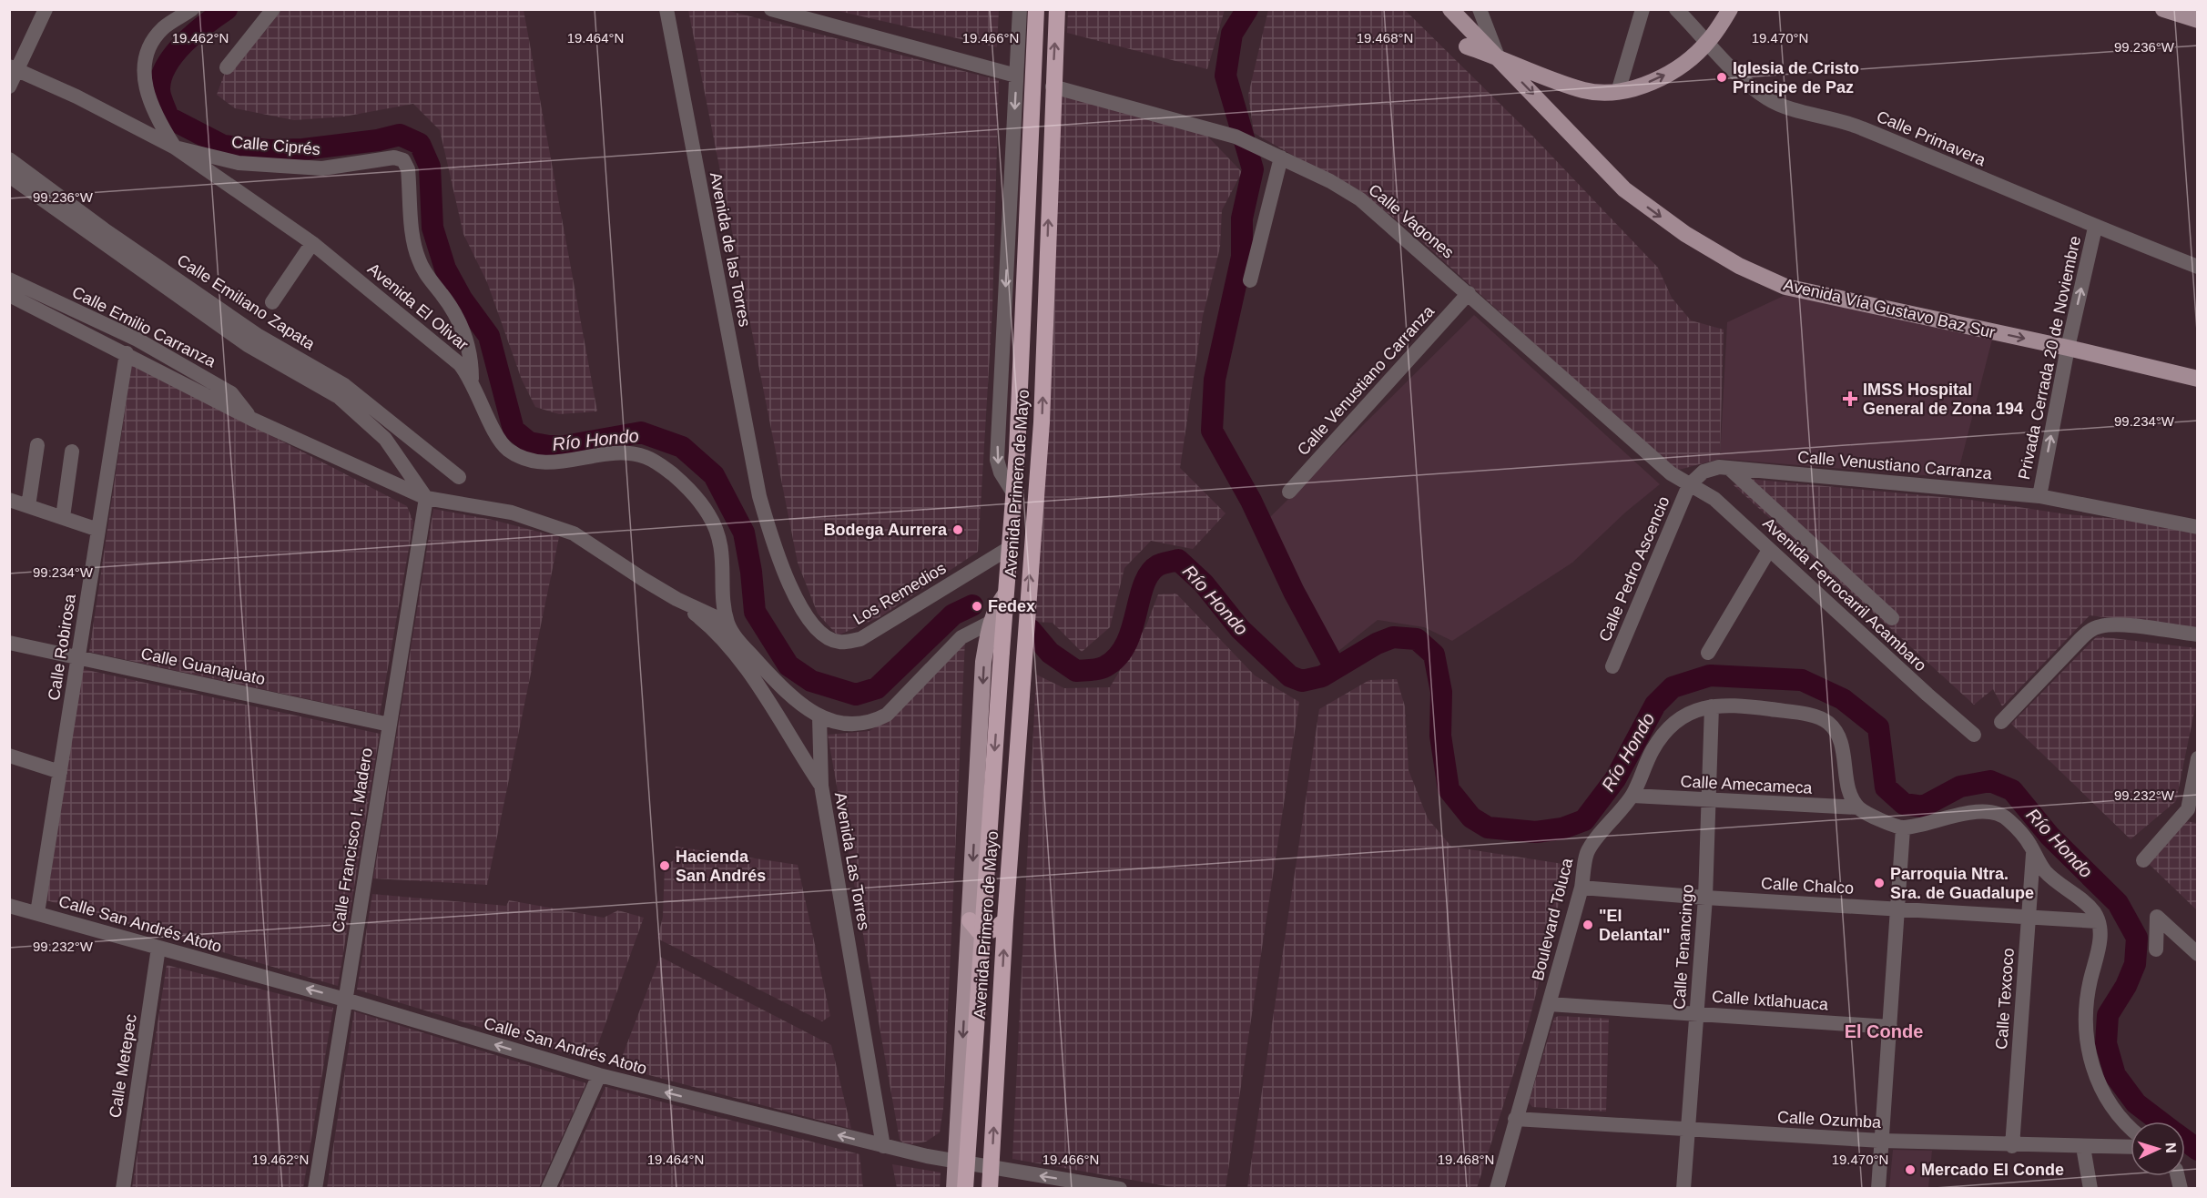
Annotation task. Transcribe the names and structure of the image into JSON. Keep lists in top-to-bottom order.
{
  "streets": {
    "highway": ["Avenida Primero de Mayo"],
    "main road": ["Avenida Vía Gustavo Baz Sur"],
    "street": [
      "Calle Primavera",
      "Calle Ciprés",
      "Calle Vagones",
      "Avenida de las Torres",
      "Calle Emiliano Zapata",
      "Avenida El Olivar",
      "Calle Emilio Carranza",
      "Privada Cerrada 20 de Noviembre",
      "Calle Venustiano Carranza",
      "Calle Pedro Ascencio",
      "Los Remedios",
      "Avenida Ferrocarril Acambaro",
      "Calle Robirosa",
      "Calle Guanajuato",
      "Calle Amecameca",
      "Calle Francisco I. Madero",
      "Avenida Las Torres",
      "Calle Chalco",
      "Boulevard Toluca",
      "Calle San Andrés Atoto",
      "Calle Tenancingo",
      "Calle Texcoco",
      "Calle Ixtlahuaca",
      "Calle Metepec",
      "Calle Ozumba"
    ]
  },
  "crossings": [
    ["Calle Primavera", "Privada Cerrada 20 de Noviembre"],
    ["Calle Ciprés", "Avenida El Olivar"],
    ["Calle Vagones", "Calle Venustiano Carranza"],
    ["Calle Vagones", "Avenida Primero de Mayo"],
    ["Calle Vagones", "Calle Pedro Ascencio"],
    ["Calle Vagones", "Avenida Ferrocarril Acambaro"],
    ["Avenida de las Torres", "Los Remedios"],
    ["Calle Emiliano Zapata", "Calle Francisco I. Madero"],
    ["Avenida Vía Gustavo Baz Sur", "Privada Cerrada 20 de Noviembre"],
    ["Privada Cerrada 20 de Noviembre", "Calle Venustiano Carranza"],
    ["Calle Venustiano Carranza", "Calle Pedro Ascencio"],
    ["Calle Venustiano Carranza", "Avenida Ferrocarril Acambaro"],
    ["Avenida Primero de Mayo", "Los Remedios"],
    ["Avenida Primero de Mayo", "Calle San Andrés Atoto"],
    ["Calle Pedro Ascencio", "Avenida Ferrocarril Acambaro"],
    ["Calle Robirosa", "Calle Guanajuato"],
    ["Calle Robirosa", "Calle San Andrés Atoto"],
    ["Calle Guanajuato", "Calle Francisco I. Madero"],
    ["Calle Amecameca", "Boulevard Toluca"],
    ["Calle Amecameca", "Calle Tenancingo"],
    ["Calle Francisco I. Madero", "Calle San Andrés Atoto"],
    ["Avenida Las Torres", "Calle San Andrés Atoto"],
    ["Calle Chalco", "Boulevard Toluca"],
    ["Calle Chalco", "Calle Tenancingo"],
    ["Calle Chalco", "Calle Texcoco"],
    ["Boulevard Toluca", "Calle Tenancingo"],
    ["Boulevard Toluca", "Calle Ixtlahuaca"],
    ["Boulevard Toluca", "Calle Ozumba"],
    ["Calle San Andrés Atoto", "Calle Metepec"],
    ["Calle Tenancingo", "Calle Ixtlahuaca"],
    ["Calle Tenancingo", "Calle Ozumba"],
    ["Calle Texcoco", "Calle Ozumba"]
  ],
  "one_way": ["Avenida Vía Gustavo Baz Sur", "Privada Cerrada 20 de Noviembre", "Calle San Andrés Atoto"],
  "districts": ["El Conde"],
  "water": ["Río Hondo"],
  "places": {
    "other": [
      "Iglesia de Cristo Principe de Paz",
      "Bodega Aurrera",
      "Fedex",
      "Hacienda San Andrés",
      "Parroquia Ntra. Sra. de Guadalupe",
      "\"El Delantal\"",
      "Mercado El Conde"
    ],
    "health": ["IMSS Hospital General de Zona 194"]
  },
  "north": "right",
  "coordinates": [
    "19.462°N",
    "19.464°N",
    "19.466°N",
    "19.468°N",
    "19.470°N",
    "99.236°W",
    "99.234°W",
    "99.232°W"
  ]
}
